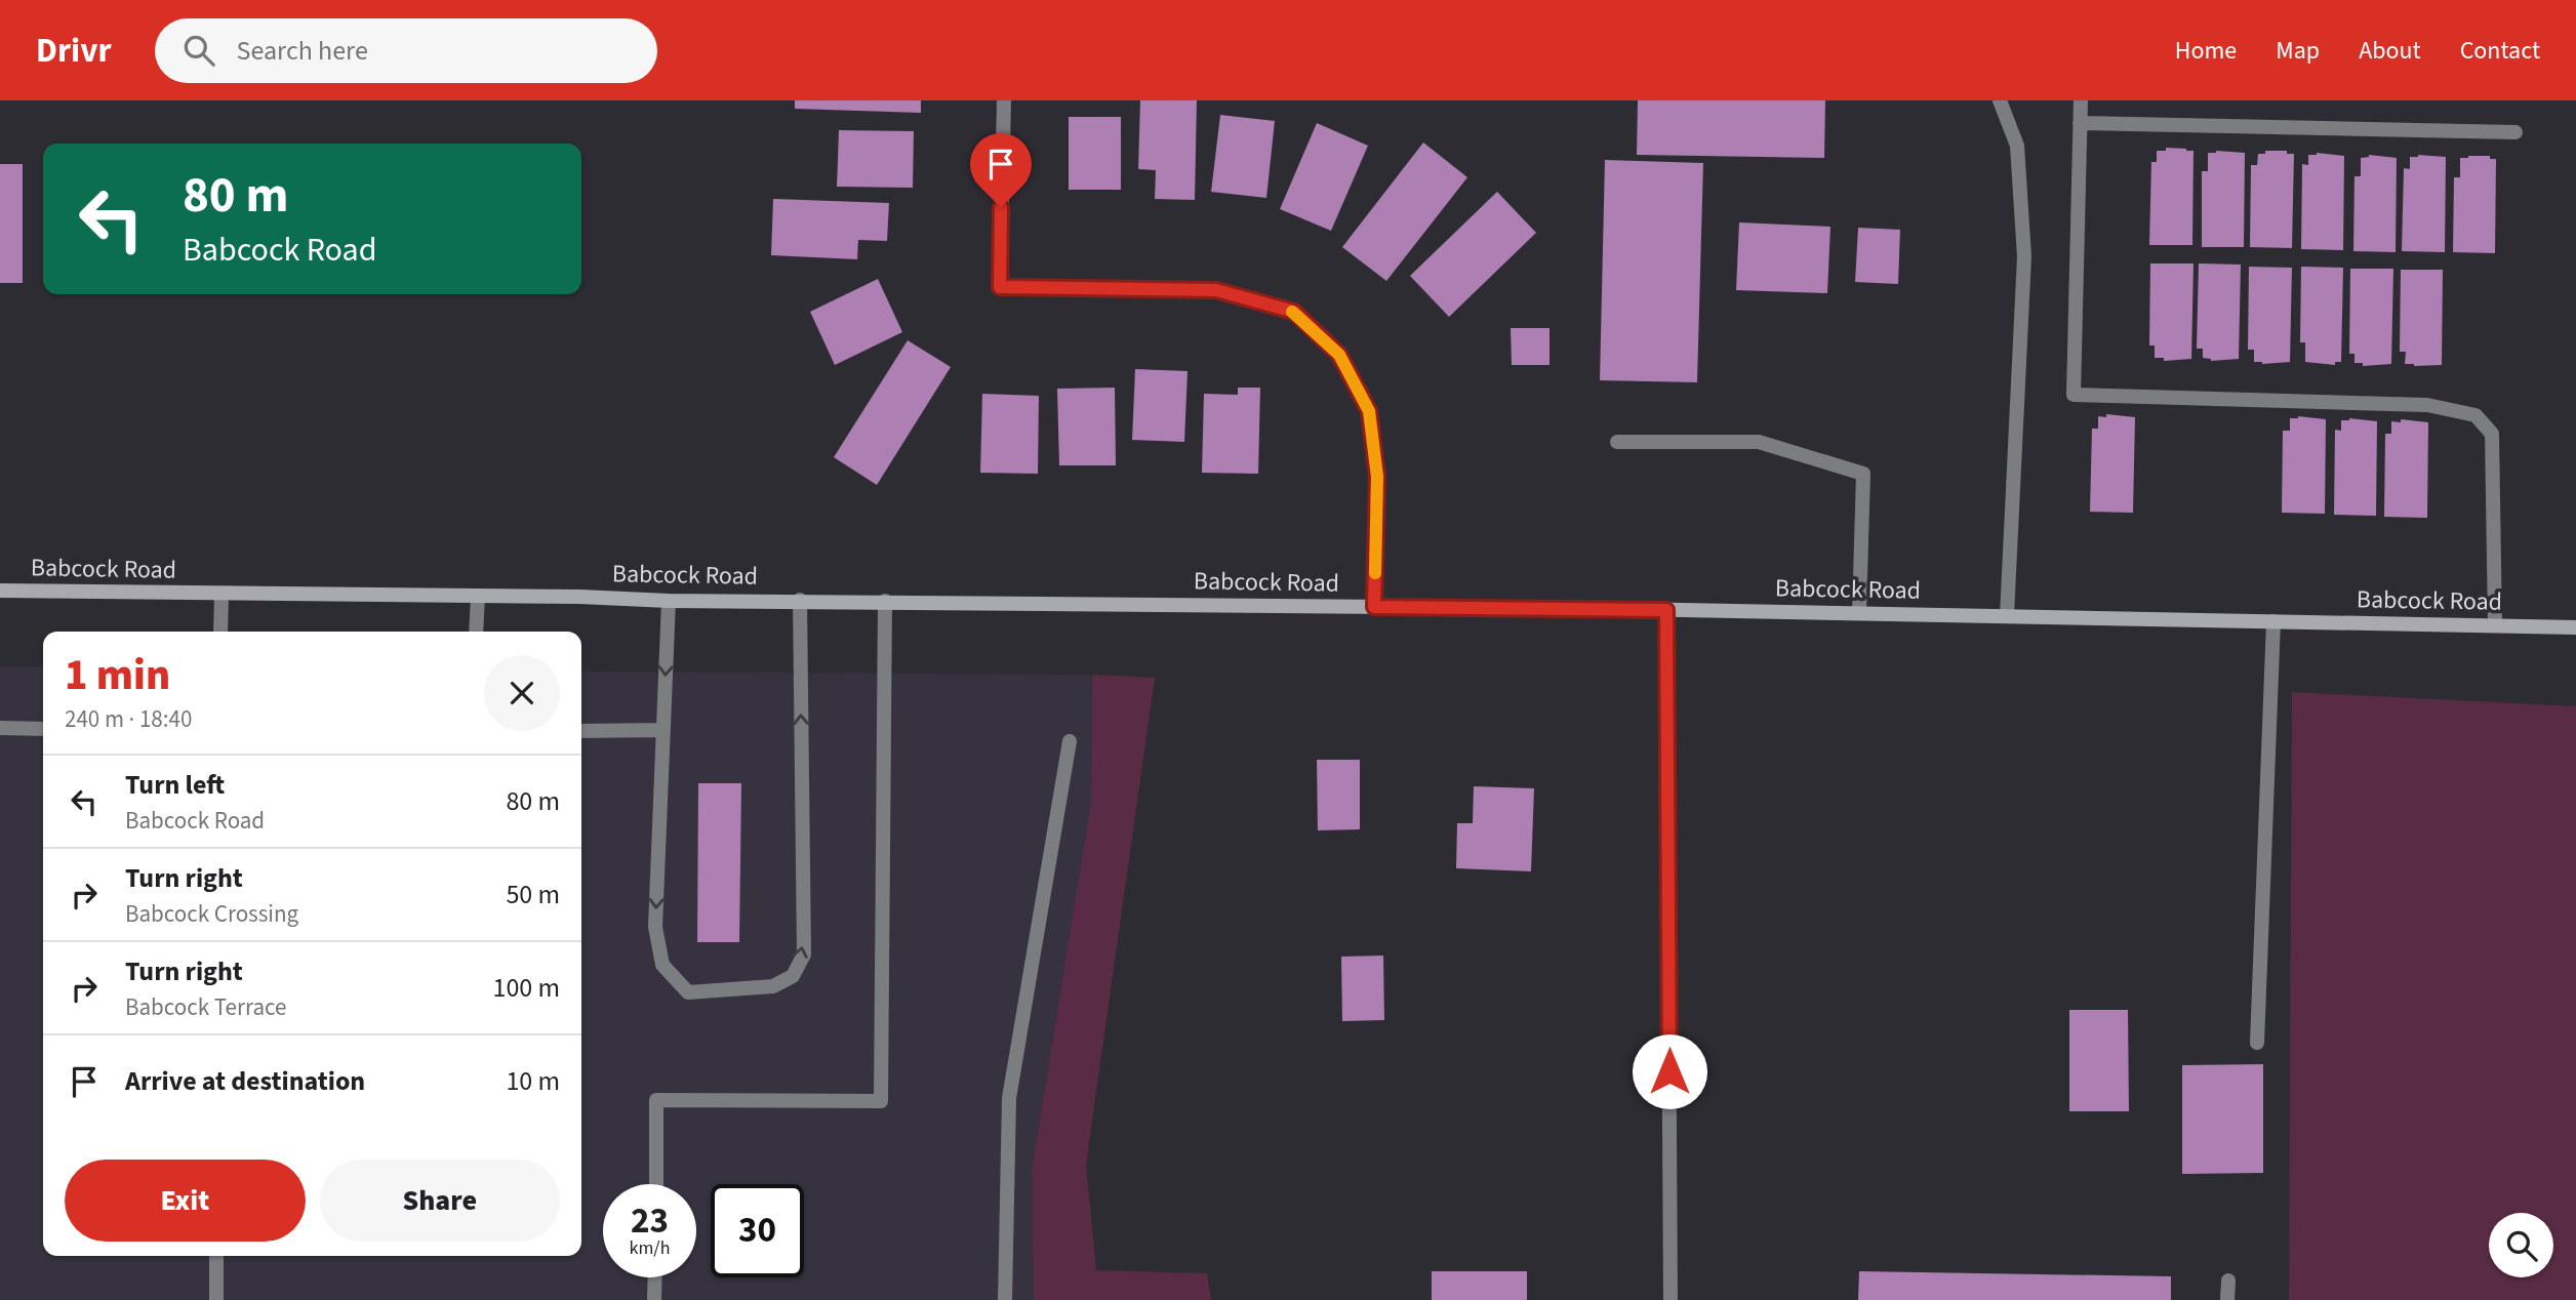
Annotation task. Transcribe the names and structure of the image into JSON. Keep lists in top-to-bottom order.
{
  "streets": {
    "main road": ["Babcock Road"]
  },
  "page": {
    "header": "Drivr",
    "search": "Search here",
    "nav": [
      "Home",
      "Map",
      "About",
      "Contact"
    ],
    "turn": ["80 m", "Babcock Road"],
    "heading": ["1 min", "240 m · 18:40"],
    "list": [
      {
        "name": "Turn left",
        "note": "Babcock Road",
        "value": "80 m"
      },
      {
        "name": "Turn right",
        "note": "Babcock Crossing",
        "value": "50 m"
      },
      {
        "name": "Turn right",
        "note": "Babcock Terrace",
        "value": "100 m"
      },
      {
        "name": "Arrive at destination",
        "value": "10 m"
      }
    ],
    "buttons": ["Exit", "Share"],
    "speed": "23 km/h",
    "limit": "30"
  }
}
